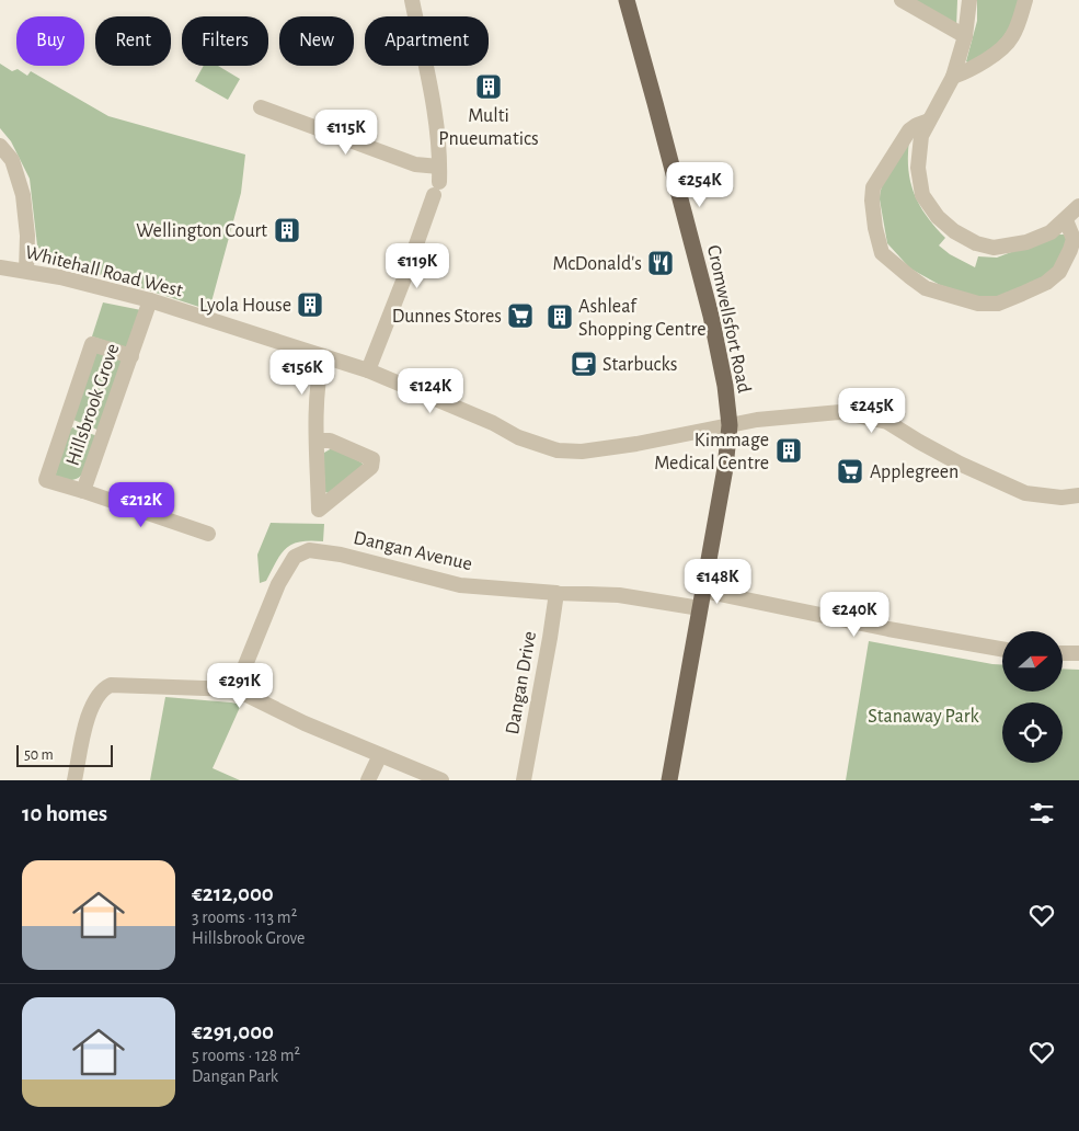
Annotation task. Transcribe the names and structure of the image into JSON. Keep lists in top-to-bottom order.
{
  "streets": {
    "main road": ["Cromwellsfort Road"],
    "street": [
      "Whitehall Road West",
      "Hillsbrook Grove",
      "Dangan Avenue",
      "Dangan Drive"
    ]
  },
  "crossings": [
    ["Whitehall Road West", "Cromwellsfort Road"],
    ["Whitehall Road West", "Hillsbrook Grove"],
    ["Cromwellsfort Road", "Dangan Avenue"],
    ["Dangan Avenue", "Dangan Drive"]
  ],
  "parks": ["Stanaway Park"],
  "places": {
    "building": [
      "Multi Pnueumatics",
      "Wellington Court",
      "Lyola House",
      "Ashleaf Shopping Centre",
      "Kimmage Medical Centre"
    ],
    "restaurant": ["McDonald's"],
    "supermarket": ["Dunnes Stores", "Applegreen"],
    "cafe": ["Starbucks"]
  },
  "scale_bar": "50 m",
  "north": "right",
  "page": {
    "chip": [
      "Buy",
      "Rent",
      "Filters",
      "New",
      "Apartment"
    ],
    "price": [
      "€115K",
      "€254K",
      "€119K",
      "€156K",
      "€124K",
      "€245K",
      "€212K",
      "€148K",
      "€240K",
      "€291K"
    ],
    "scale": "50 m",
    "heading": "10 homes",
    "list": [
      {
        "name": "€212,000",
        "note": "3 rooms · 113 m² · Hillsbrook Grove"
      },
      {
        "name": "€291,000",
        "note": "5 rooms · 128 m² · Dangan Park"
      }
    ]
  }
}
